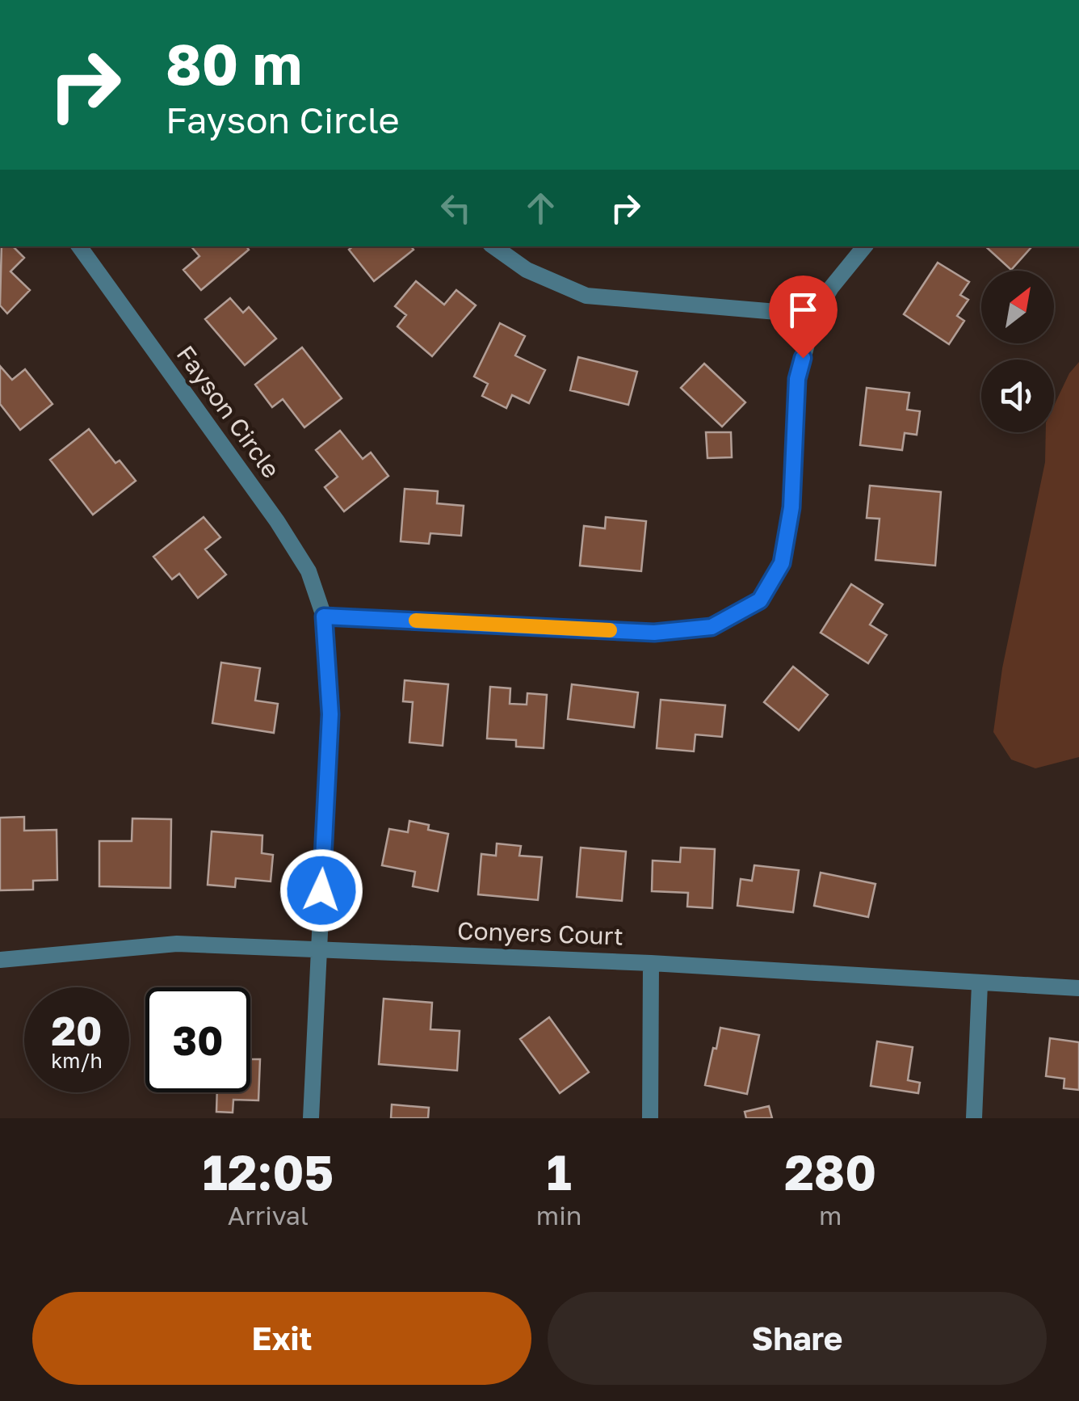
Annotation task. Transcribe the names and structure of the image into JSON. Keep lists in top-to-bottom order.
{
  "streets": {
    "street": ["Fayson Circle", "Conyers Court"]
  },
  "crossings": [
    ["Fayson Circle", "Conyers Court"]
  ],
  "north": "top right",
  "page": {
    "turn": ["80 m", "Fayson Circle"],
    "speed": "20 km/h",
    "limit": "30",
    "eta": [
      "12:05",
      "Arrival",
      "1",
      "min",
      "280",
      "m"
    ],
    "buttons": ["Exit", "Share"]
  }
}
